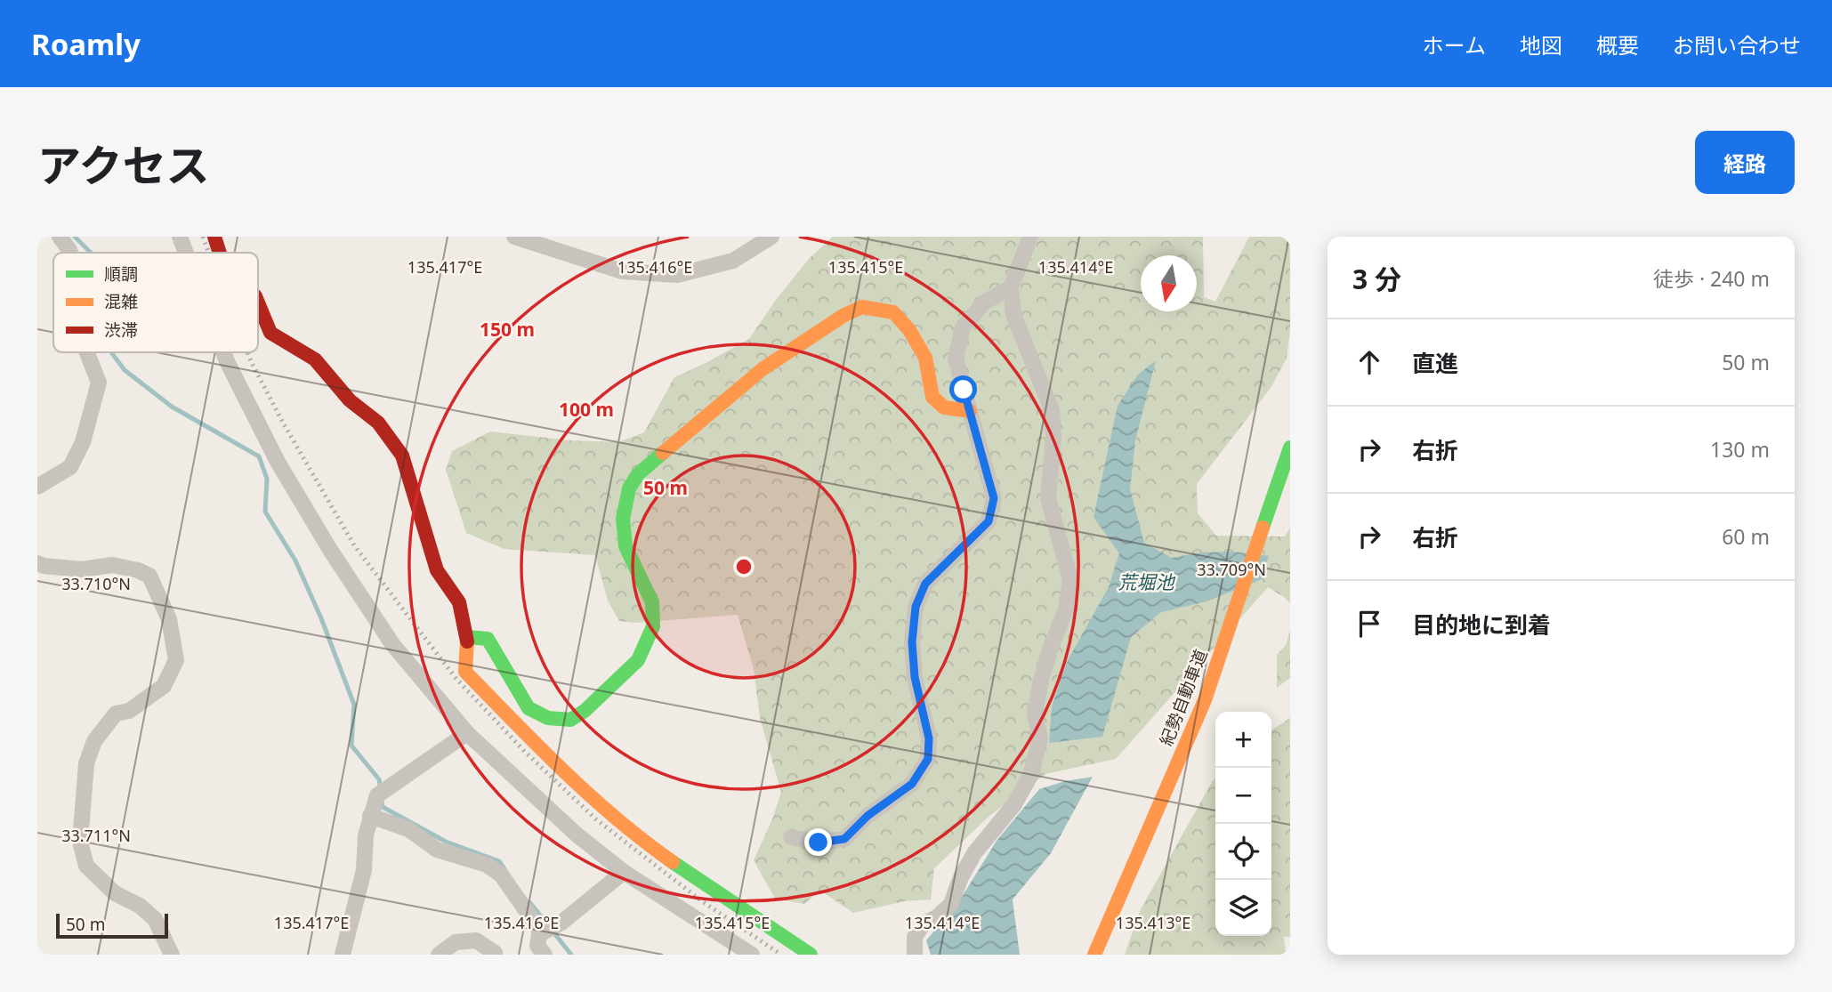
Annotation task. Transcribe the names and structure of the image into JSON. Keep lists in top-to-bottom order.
{
  "streets": {
    "main road": ["紀勢自動車道"]
  },
  "water": ["荒堀池"],
  "legend": ["順調", "混雑", "渋滞"],
  "scale_bar": "50 m",
  "north": "bottom",
  "page": {
    "header": "Roamly",
    "nav": [
      "ホーム",
      "地図",
      "概要",
      "お問い合わせ"
    ],
    "title": "アクセス",
    "buttons": "経路",
    "heading": ["3 分", "徒歩 · 240 m"],
    "list": [
      ["直進", "50 m"],
      ["右折", "130 m"],
      ["右折", "60 m"],
      "目的地に到着"
    ],
    "map_buttons": ["+", "−"],
    "scale": "50 m"
  },
  "coordinates": [
    "135.417°E",
    "135.416°E",
    "135.415°E",
    "135.414°E",
    "33.709°N",
    "33.710°N",
    "33.711°N",
    "135.413°E"
  ],
  "rings": ["150 m", "100 m", "50 m"]
}
